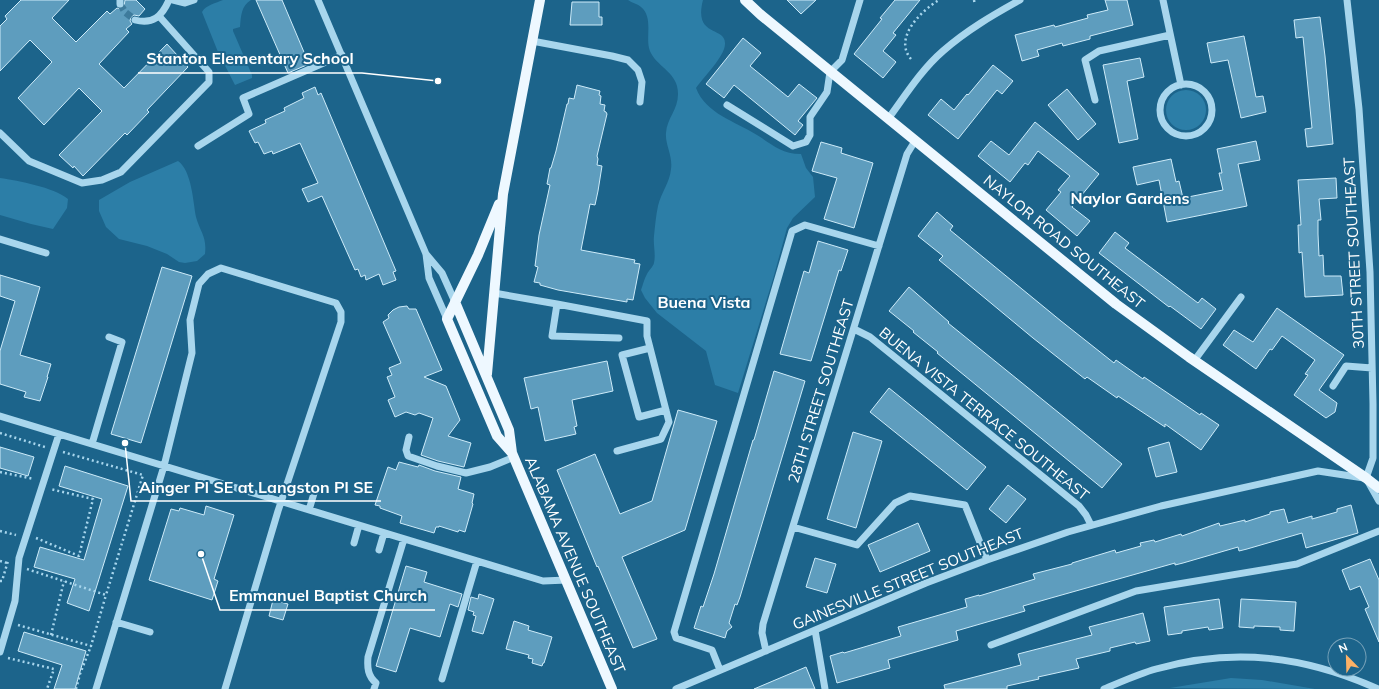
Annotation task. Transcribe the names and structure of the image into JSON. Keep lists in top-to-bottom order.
{
  "streets": {
    "main road": ["NAYLOR ROAD SOUTHEAST", "ALABAMA AVENUE SOUTHEAST"],
    "street": [
      "30TH STREET SOUTHEAST",
      "28TH STREET SOUTHEAST",
      "BUENA VISTA TERRACE SOUTHEAST",
      "GAINESVILLE STREET SOUTHEAST"
    ]
  },
  "crossings": [
    ["NAYLOR ROAD SOUTHEAST", "30TH STREET SOUTHEAST"],
    ["NAYLOR ROAD SOUTHEAST", "28TH STREET SOUTHEAST"],
    ["NAYLOR ROAD SOUTHEAST", "GAINESVILLE STREET SOUTHEAST"],
    ["30TH STREET SOUTHEAST", "GAINESVILLE STREET SOUTHEAST"],
    ["28TH STREET SOUTHEAST", "BUENA VISTA TERRACE SOUTHEAST"],
    ["28TH STREET SOUTHEAST", "GAINESVILLE STREET SOUTHEAST"],
    ["BUENA VISTA TERRACE SOUTHEAST", "GAINESVILLE STREET SOUTHEAST"]
  ],
  "districts": ["Naylor Gardens", "Buena Vista"],
  "places": ["Stanton Elementary School", "Ainger Pl SE at Langston Pl SE", "Emmanuel Baptist Church"],
  "north": "top left"
}
